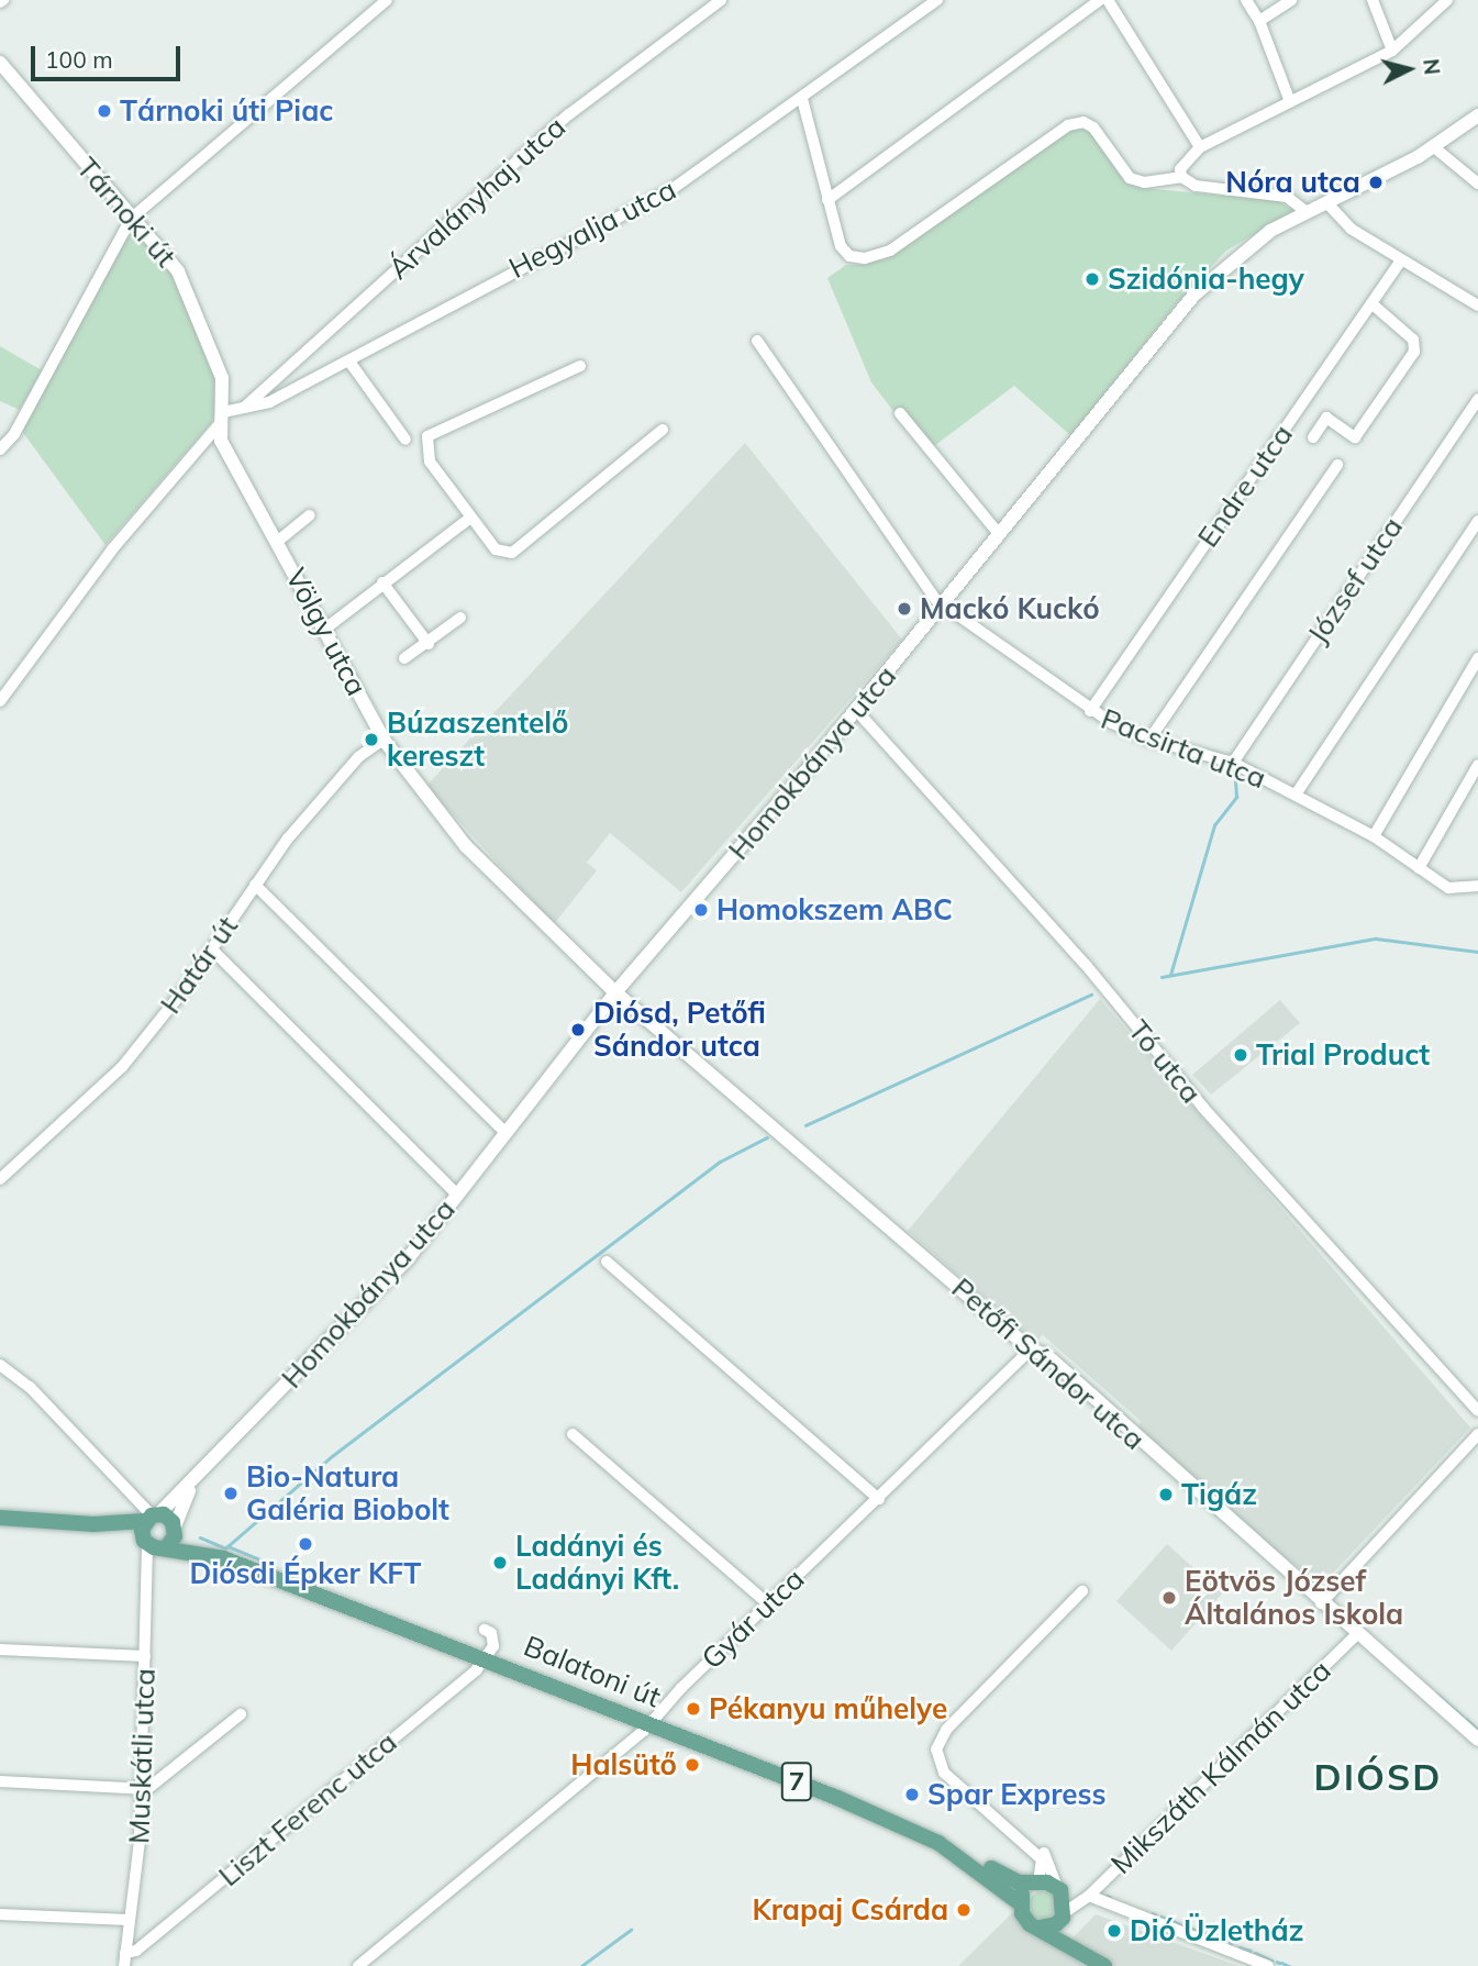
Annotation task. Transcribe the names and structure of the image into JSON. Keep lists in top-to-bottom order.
{
  "streets": {
    "main road": ["Balatoni út", "7"],
    "street": [
      "Árvalányhaj utca",
      "Tárnoki út",
      "Hegyalja utca",
      "Endre utca",
      "József utca",
      "Völgy utca",
      "Pacsirta utca",
      "Homokbánya utca",
      "Határ út",
      "Tó utca",
      "Petőfi Sándor utca",
      "Gyár utca",
      "Muskátli utca",
      "Mikszáth Kálmán utca",
      "Liszt Ferenc utca"
    ]
  },
  "crossings": [
    ["Árvalányhaj utca", "Hegyalja utca"],
    ["Tárnoki út", "Hegyalja utca"],
    ["Tárnoki út", "Völgy utca"],
    ["Hegyalja utca", "Völgy utca"],
    ["Endre utca", "Pacsirta utca"],
    ["József utca", "Pacsirta utca"],
    ["Völgy utca", "Homokbánya utca"],
    ["Völgy utca", "Határ út"],
    ["Völgy utca", "Petőfi Sándor utca"],
    ["Pacsirta utca", "Homokbánya utca"],
    ["Homokbánya utca", "Tó utca"],
    ["Homokbánya utca", "Petőfi Sándor utca"],
    ["Homokbánya utca", "Balatoni út"],
    ["Homokbánya utca", "7"],
    ["Petőfi Sándor utca", "Gyár utca"],
    ["Petőfi Sándor utca", "Mikszáth Kálmán utca"],
    ["Gyár utca", "Balatoni út"],
    ["Balatoni út", "Mikszáth Kálmán utca"],
    ["Balatoni út", "7"],
    ["Balatoni út", "Liszt Ferenc utca"],
    ["Muskátli utca", "7"],
    ["Muskátli utca", "Liszt Ferenc utca"],
    ["Mikszáth Kálmán utca", "7"]
  ],
  "districts": ["DIÓSD"],
  "places": [
    "Tárnoki úti Piac",
    "Nóra utca",
    "Szidónia-hegy",
    "Mackó Kuckó",
    "Búzaszentelő kereszt",
    "Homokszem ABC",
    "Diósd, Petőfi Sándor utca",
    "Trial Product",
    "Bio-Natura Galéria Biobolt",
    "Tigáz",
    "Diósdi Épker KFT",
    "Ladányi és Ladányi Kft.",
    "Eötvös József Általános Iskola",
    "Pékanyu műhelye",
    "Halsütő",
    "Spar Express",
    "Krapaj Csárda",
    "Dió Üzletház"
  ],
  "scale_bar": "100 m",
  "north": "right"
}
